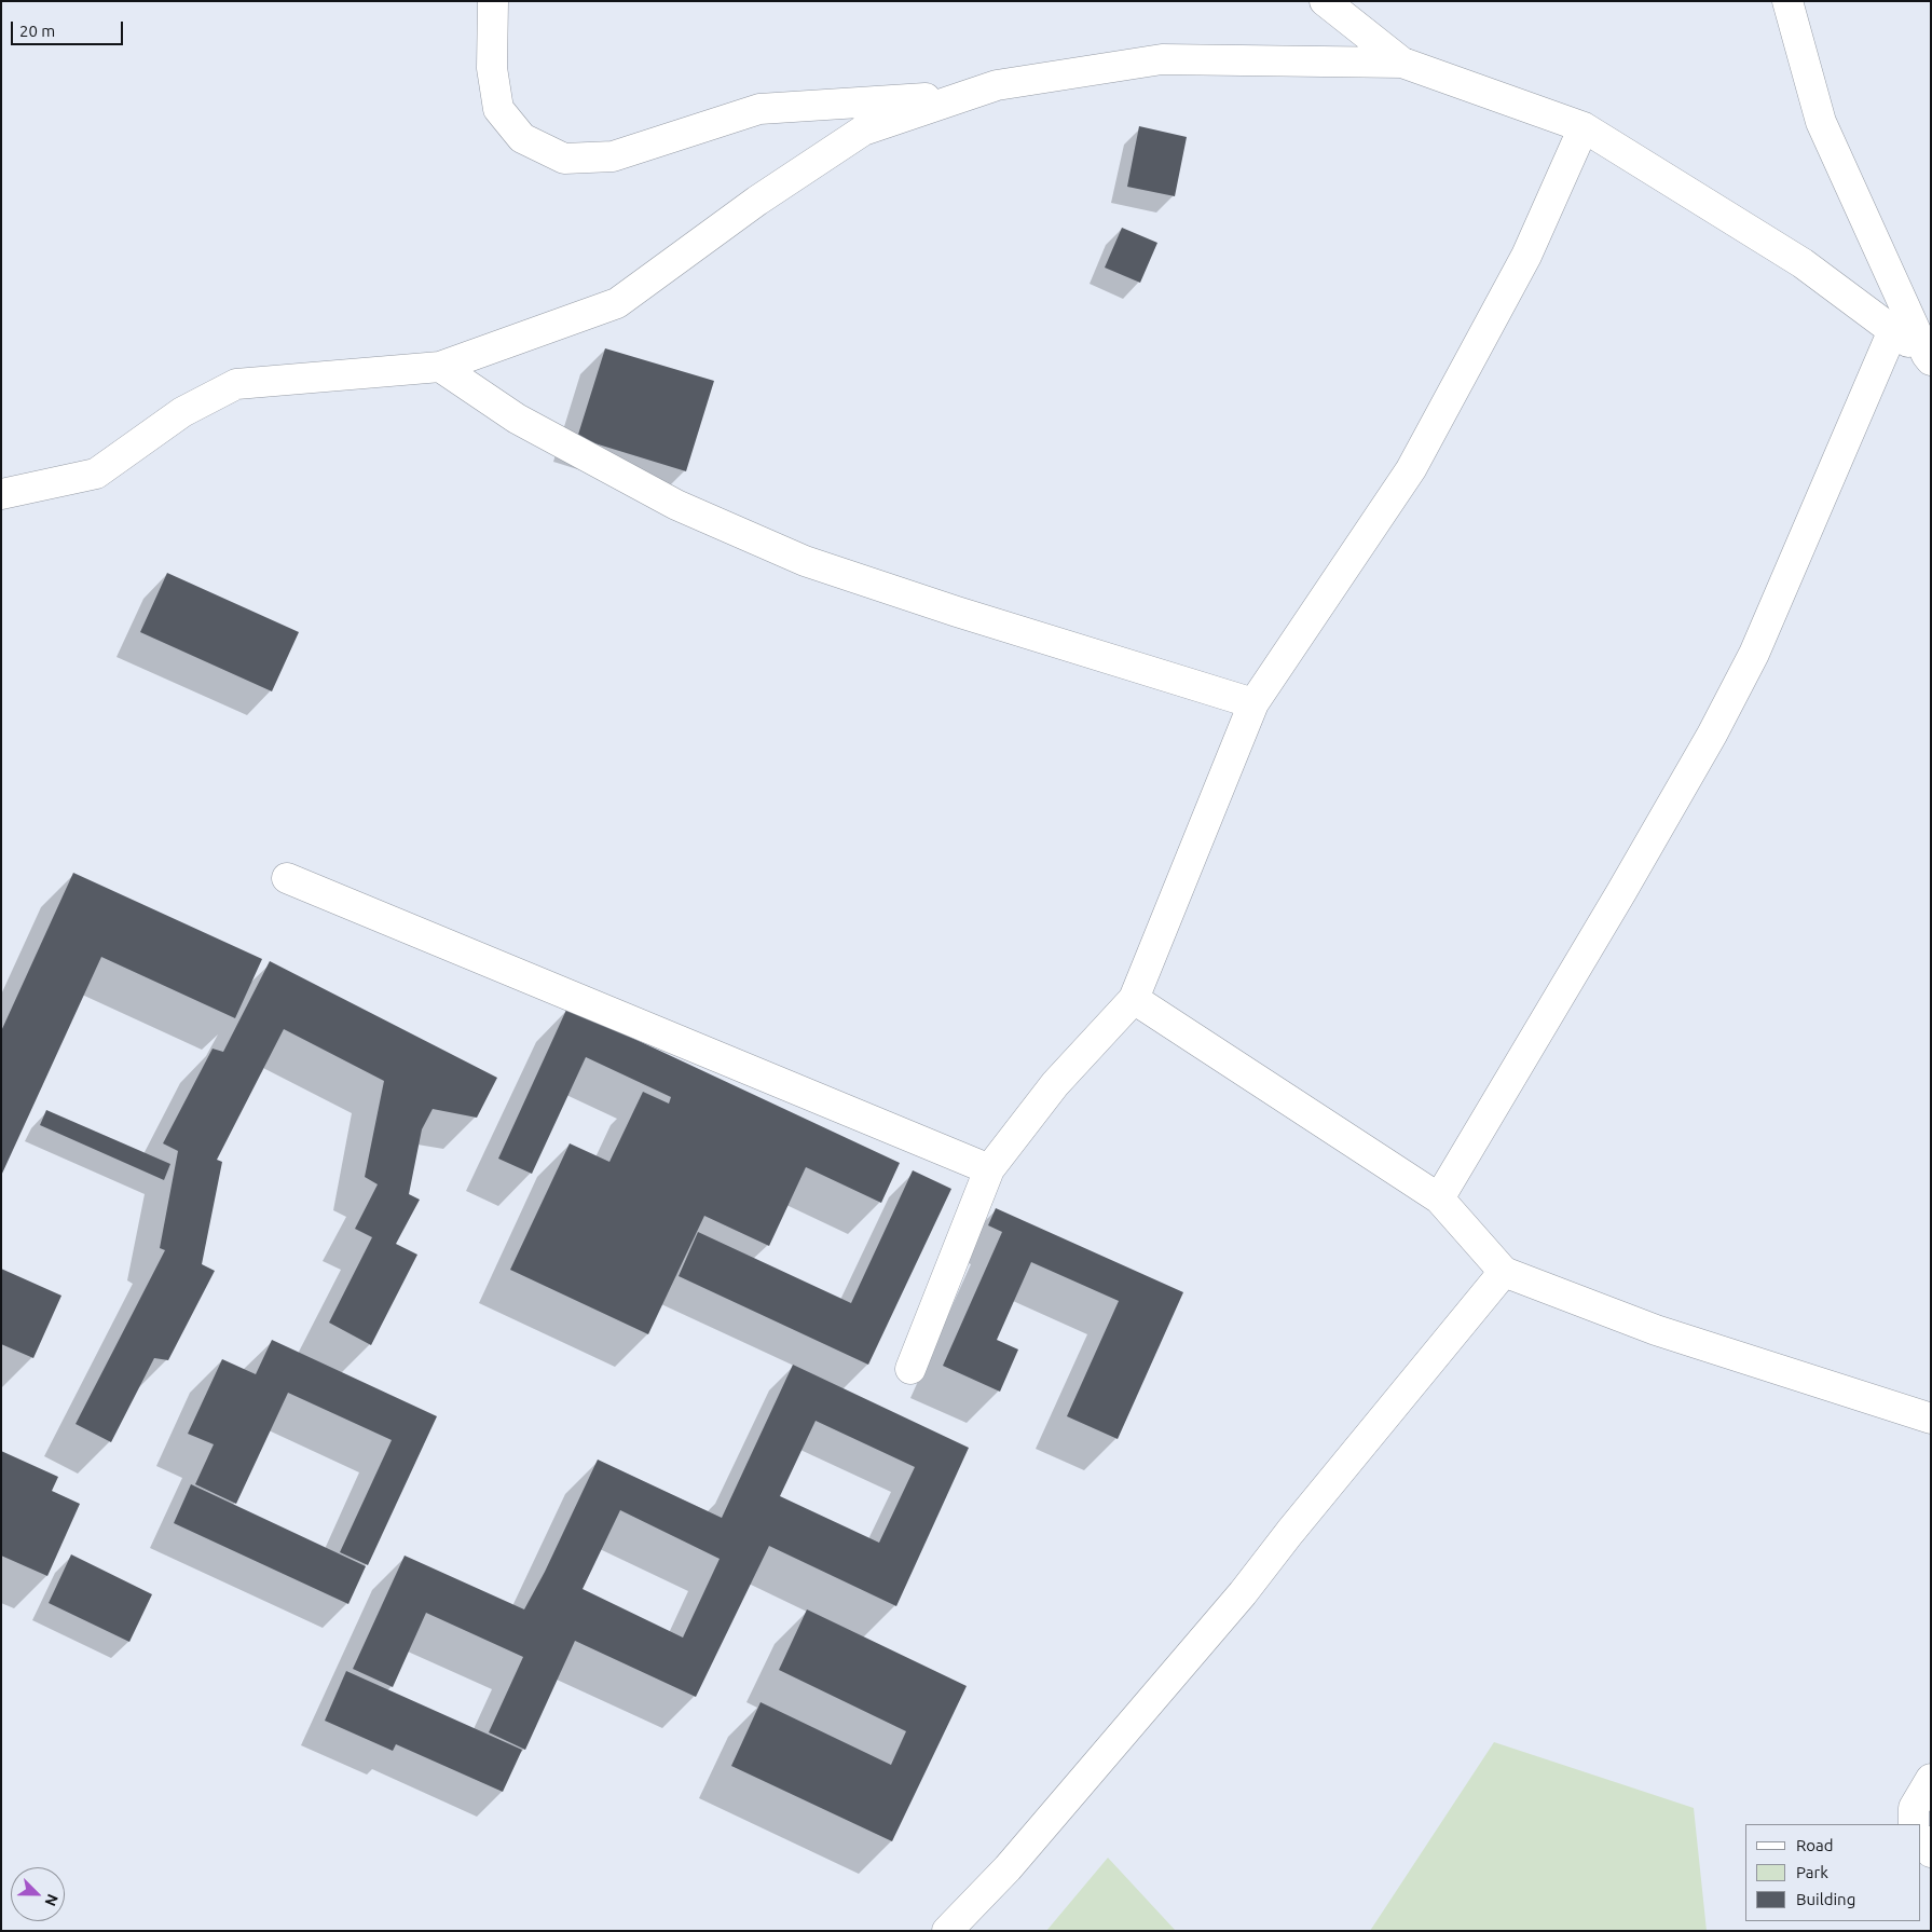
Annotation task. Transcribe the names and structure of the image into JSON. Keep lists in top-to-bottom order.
{
  "legend": ["Road", "Park", "Building"],
  "scale_bar": "20 m",
  "north": "bottom right"
}
